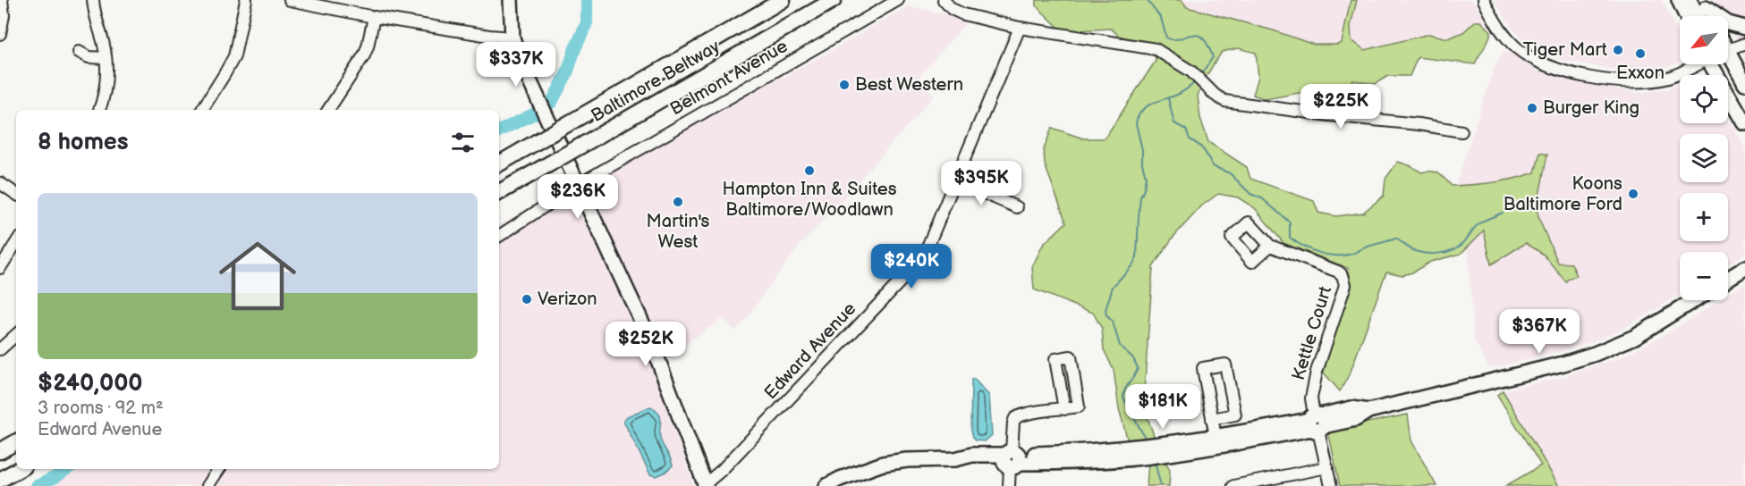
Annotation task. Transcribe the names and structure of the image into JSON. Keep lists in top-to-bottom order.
{
  "streets": {
    "highway": ["Baltimore Beltway"],
    "street": ["Belmont Avenue", "Kettle Court", "Edward Avenue"]
  },
  "places": [
    "Tiger Mart",
    "Exxon",
    "Best Western",
    "Burger King",
    "Hampton Inn & Suites Baltimore/Woodlawn",
    "Koons Baltimore Ford",
    "Martin's West",
    "Verizon"
  ],
  "north": "bottom left",
  "page": {
    "map_buttons": ["+", "−"],
    "price": [
      "$337K",
      "$225K",
      "$395K",
      "$236K",
      "$240K",
      "$367K",
      "$252K",
      "$181K"
    ],
    "heading": "8 homes",
    "list": [
      {
        "name": "$240,000",
        "note": "3 rooms · 92 m² · Edward Avenue"
      }
    ]
  }
}
